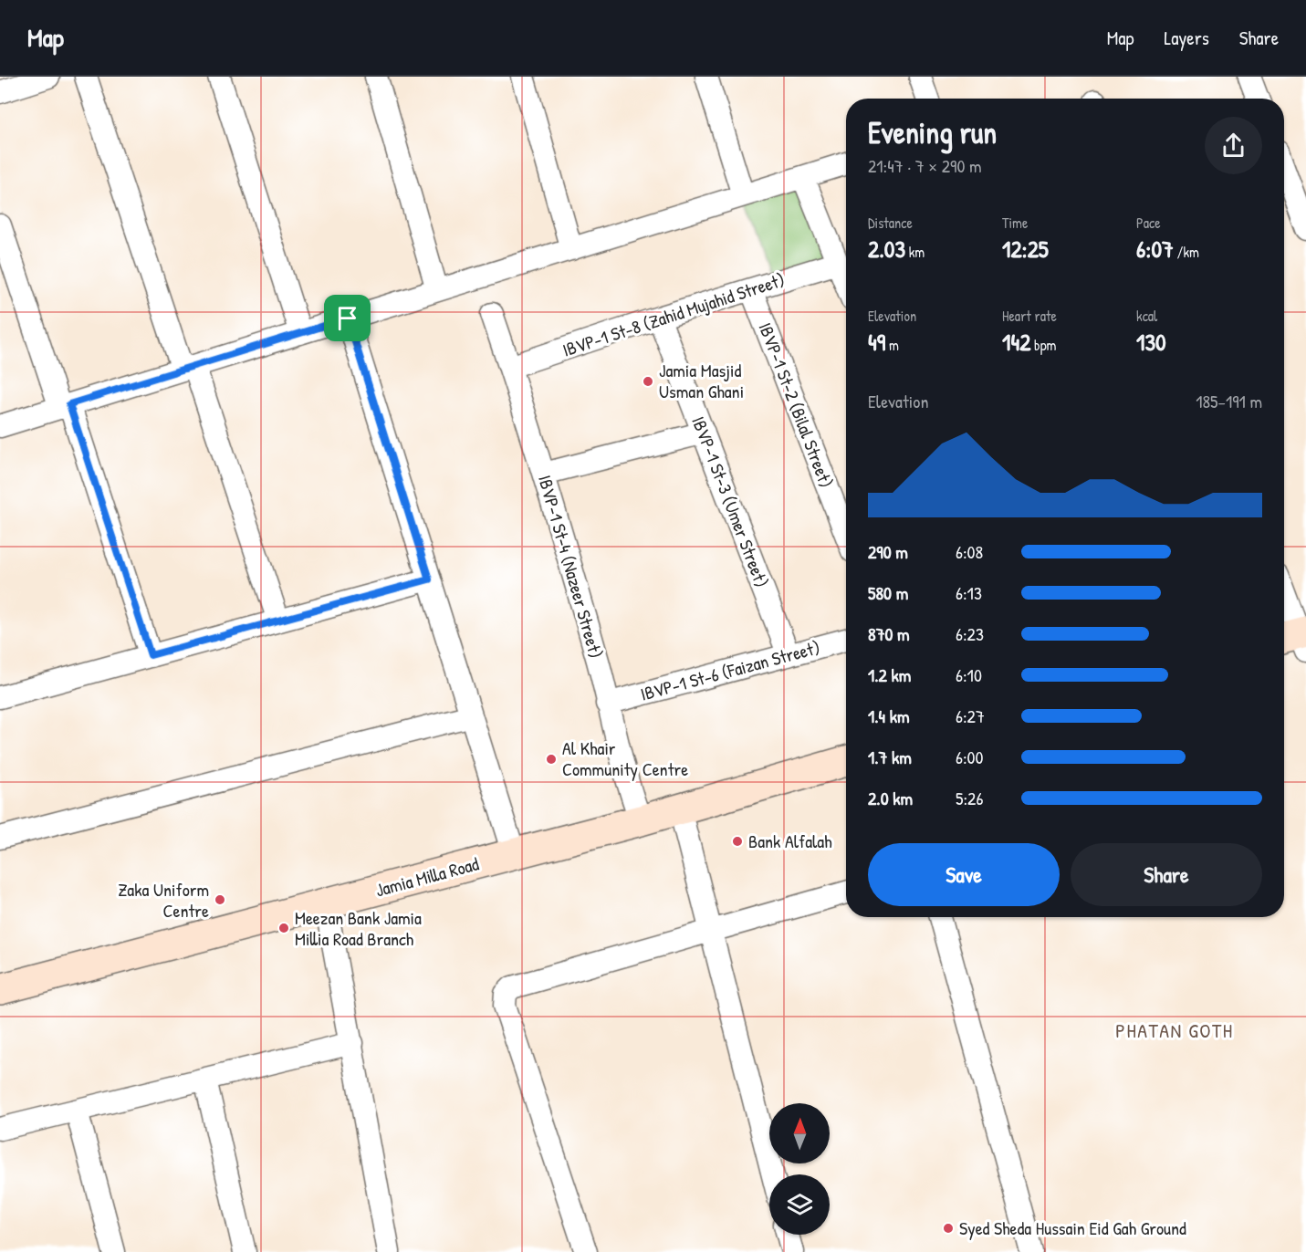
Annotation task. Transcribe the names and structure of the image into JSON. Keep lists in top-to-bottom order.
{
  "streets": {
    "main road": ["Jamia Milla Road"],
    "street": [
      "IBVP-1 St-8 (Zahid Mujahid Street)",
      "IBVP-1 St-2 (Bilal Street)",
      "IBVP-1 St-3 (Umer Street)",
      "IBVP-1 St-4 (Nazeer Street)",
      "IBVP-1 St-6 (Faizan Street)"
    ]
  },
  "crossings": [
    ["IBVP-1 St-8 (Zahid Mujahid Street)", "IBVP-1 St-2 (Bilal Street)"],
    ["IBVP-1 St-8 (Zahid Mujahid Street)", "IBVP-1 St-3 (Umer Street)"],
    ["IBVP-1 St-8 (Zahid Mujahid Street)", "IBVP-1 St-4 (Nazeer Street)"],
    ["IBVP-1 St-3 (Umer Street)", "IBVP-1 St-6 (Faizan Street)"],
    ["IBVP-1 St-4 (Nazeer Street)", "IBVP-1 St-6 (Faizan Street)"],
    ["IBVP-1 St-4 (Nazeer Street)", "Jamia Milla Road"]
  ],
  "districts": ["PHATAN GOTH"],
  "places": [
    "Jamia Masjid Usman Ghani",
    "Al Khair Community Centre",
    "Bank Alfalah",
    "Zaka Uniform Centre",
    "Meezan Bank Jamia Millia Road Branch",
    "Syed Sheda Hussain Eid Gah Ground"
  ],
  "north": "top",
  "page": {
    "header": "Map",
    "nav": ["Map", "Layers", "Share"],
    "heading": ["Evening run", "21:47 · 7 × 290 m"],
    "stats": [
      ["Distance", "2.03 km"],
      ["Time", "12:25"],
      ["Pace", "6:07 /km"],
      ["Elevation", "49 m"],
      ["Heart rate", "142 bpm"],
      ["kcal", "130"]
    ],
    "chart": ["Elevation", "185–191 m"],
    "list": [
      {
        "name": "290 m",
        "note": "6:08"
      },
      {
        "name": "580 m",
        "note": "6:13"
      },
      {
        "name": "870 m",
        "note": "6:23"
      },
      {
        "name": "1.2 km",
        "note": "6:10"
      },
      {
        "name": "1.4 km",
        "note": "6:27"
      },
      {
        "name": "1.7 km",
        "note": "6:00"
      },
      {
        "name": "2.0 km",
        "note": "5:26"
      }
    ],
    "buttons": ["Save", "Share"]
  }
}
